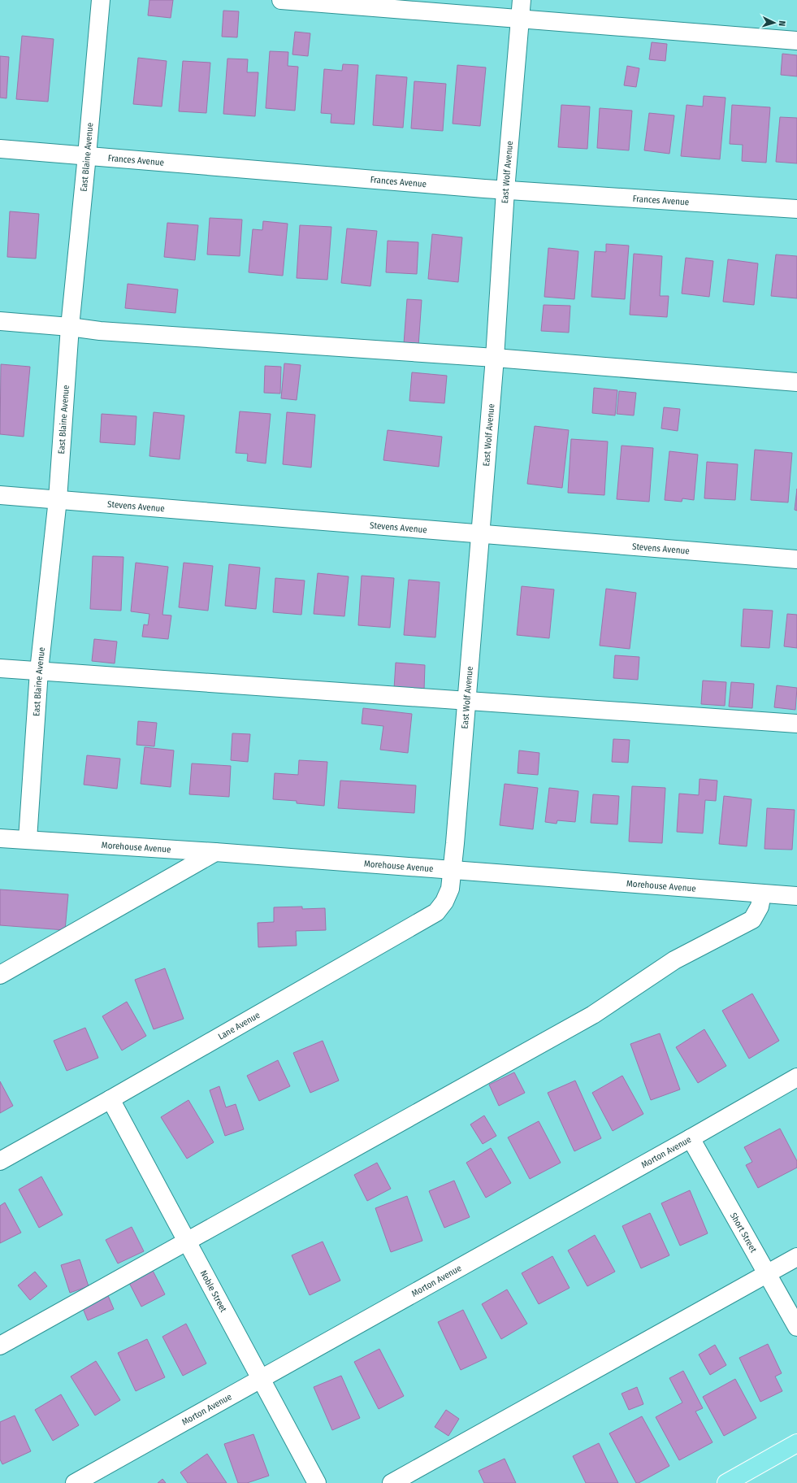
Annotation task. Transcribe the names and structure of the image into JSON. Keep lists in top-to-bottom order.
{
  "streets": {
    "street": [
      "East Blaine Avenue",
      "Frances Avenue",
      "East Wolf Avenue",
      "Stevens Avenue",
      "Morehouse Avenue",
      "Lane Avenue",
      "Morton Avenue",
      "Short Street",
      "Noble Street"
    ]
  },
  "crossings": [
    ["East Blaine Avenue", "Frances Avenue"],
    ["East Blaine Avenue", "Stevens Avenue"],
    ["East Blaine Avenue", "Morehouse Avenue"],
    ["Frances Avenue", "East Wolf Avenue"],
    ["East Wolf Avenue", "Stevens Avenue"],
    ["East Wolf Avenue", "Morehouse Avenue"],
    ["East Wolf Avenue", "Lane Avenue"],
    ["Morehouse Avenue", "Lane Avenue"],
    ["Lane Avenue", "Noble Street"],
    ["Morton Avenue", "Short Street"],
    ["Morton Avenue", "Noble Street"]
  ],
  "north": "right"
}
